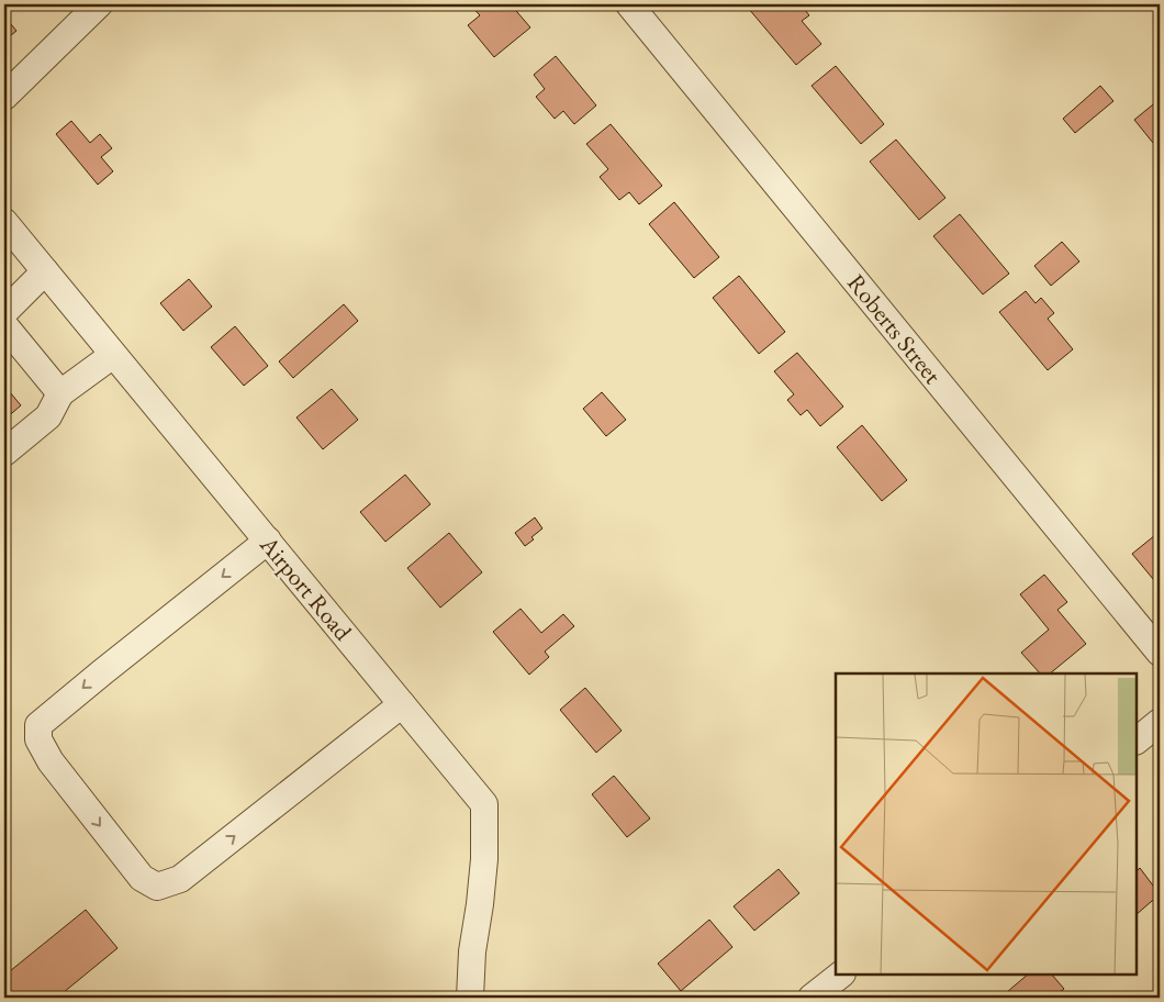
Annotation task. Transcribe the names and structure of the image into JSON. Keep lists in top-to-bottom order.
{
  "streets": {
    "street": ["Roberts Street", "Airport Road"]
  }
}
